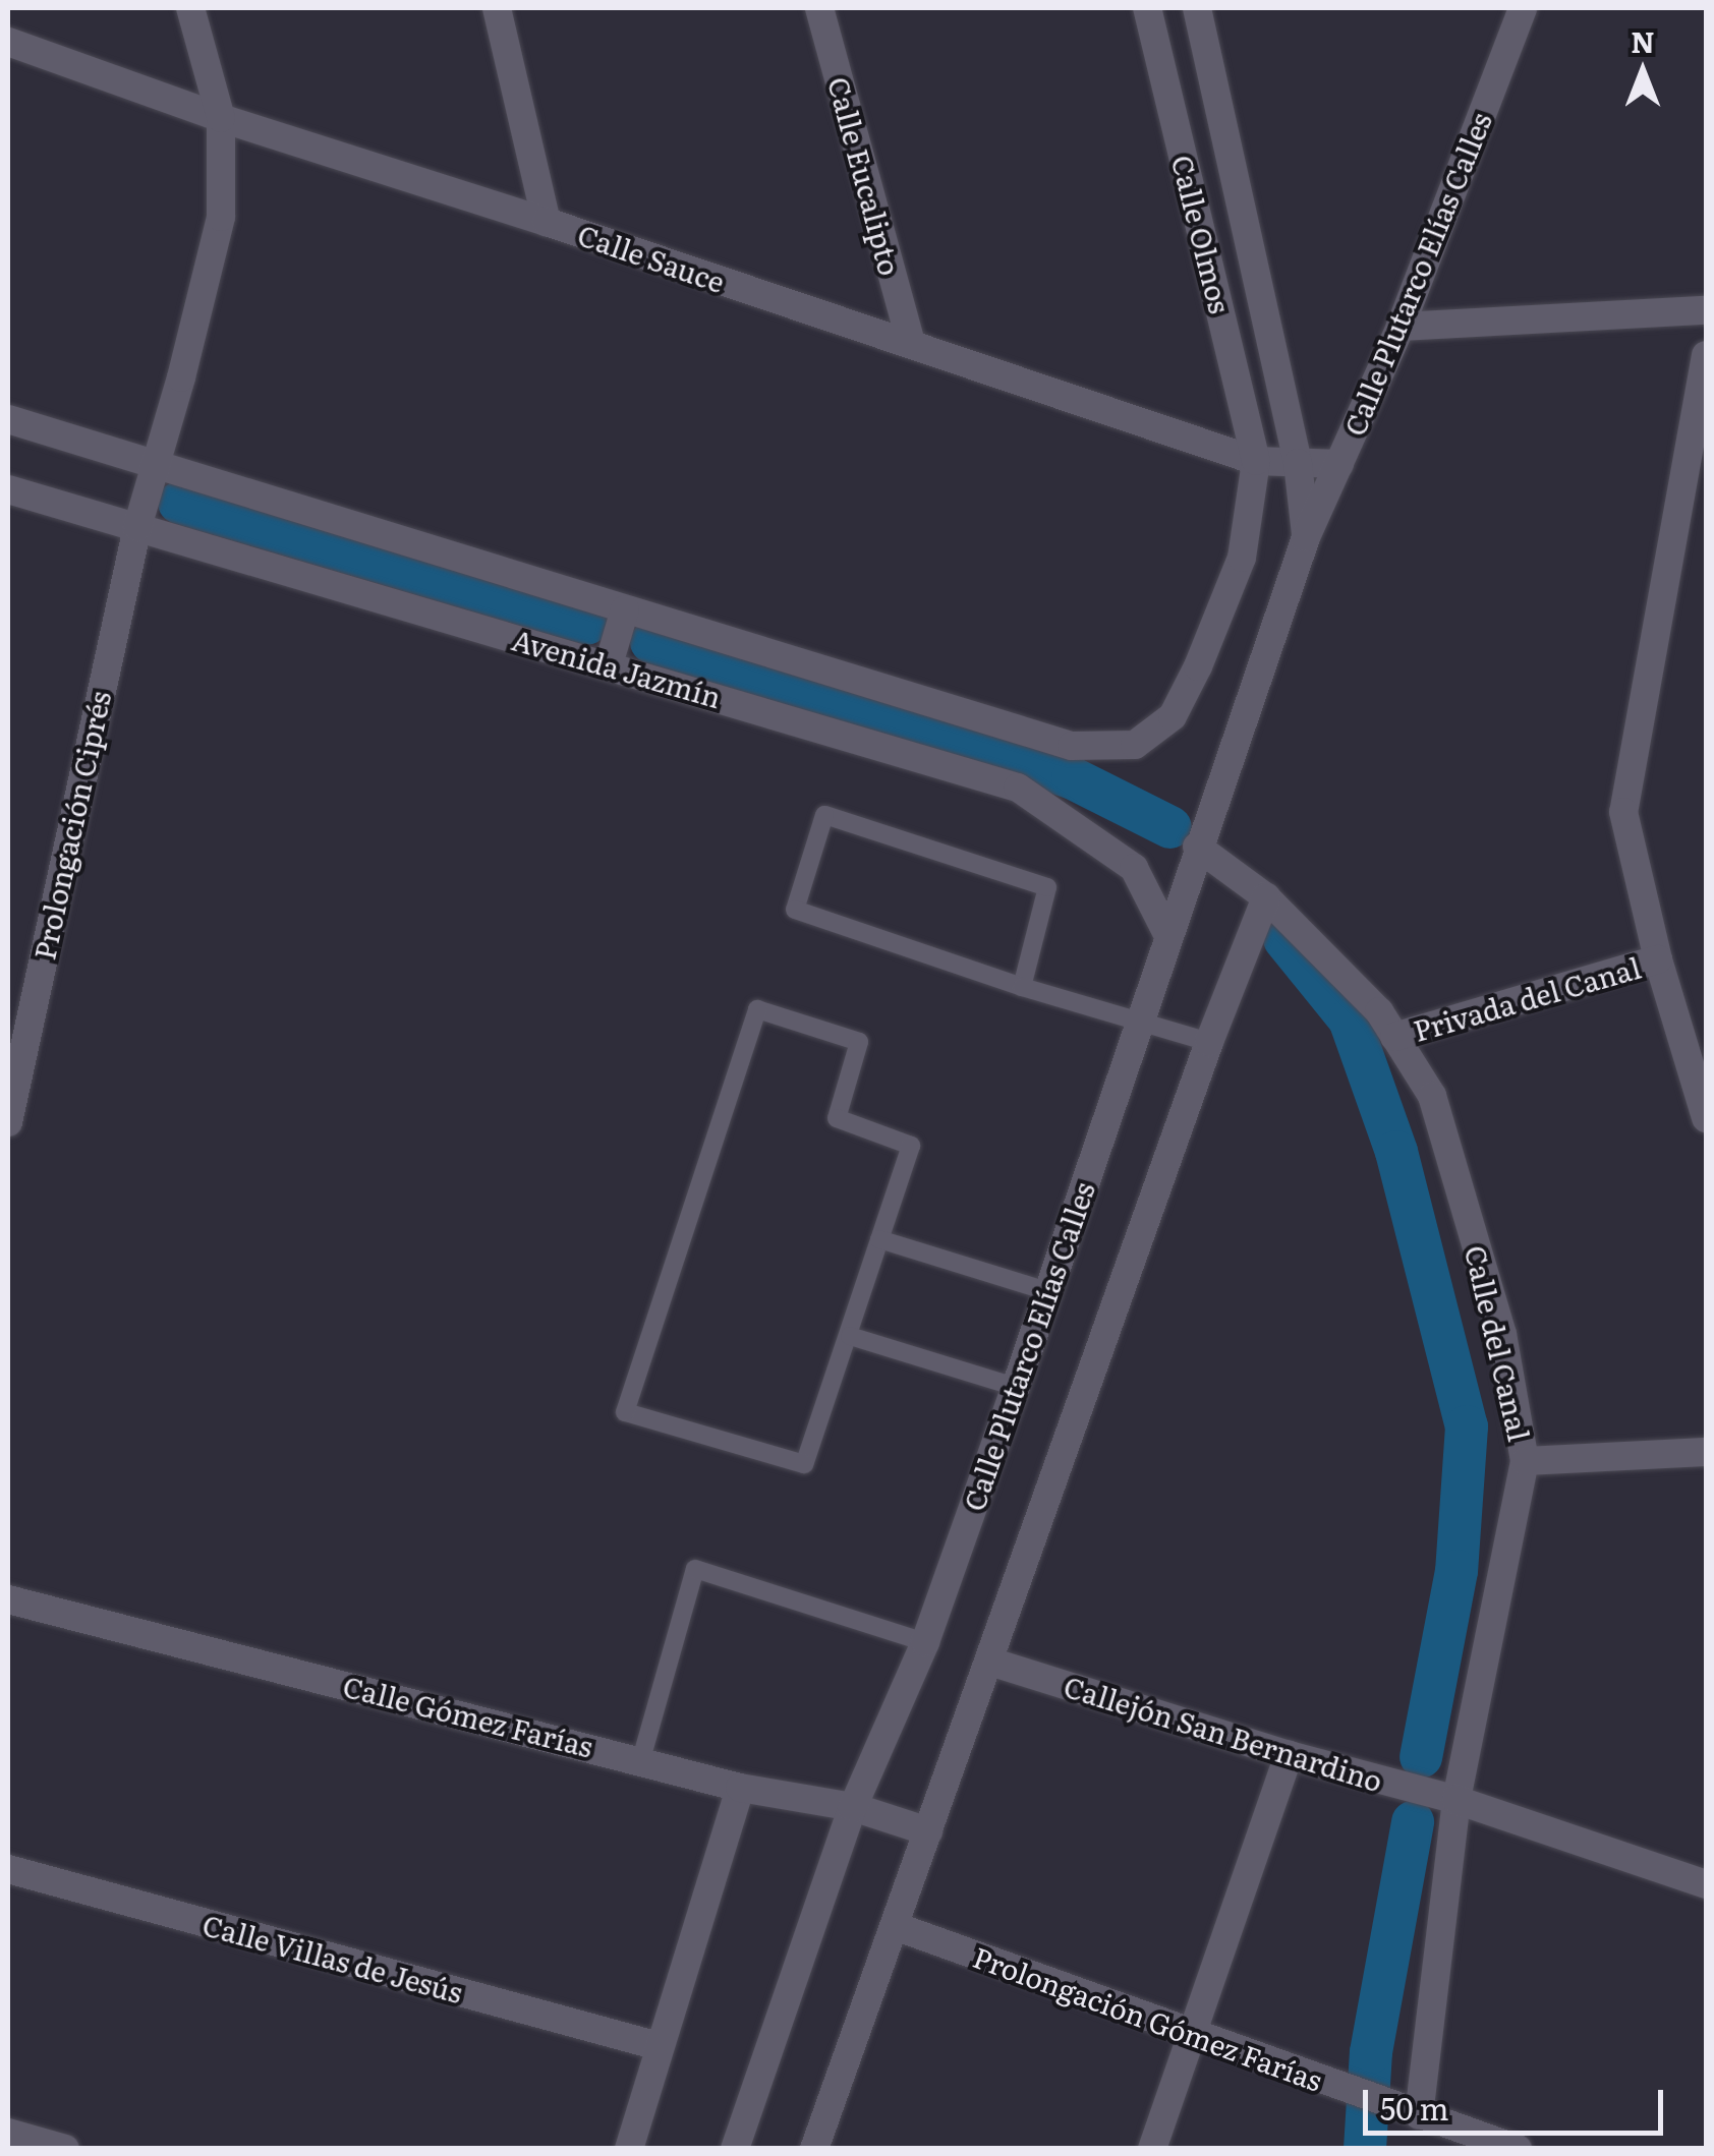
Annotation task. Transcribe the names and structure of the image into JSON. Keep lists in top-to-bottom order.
{
  "streets": {
    "street": [
      "Calle Eucalipto",
      "Calle Olmos",
      "Calle Sauce",
      "Calle Plutarco Elías Calles",
      "Avenida Jazmín",
      "Prolongación Ciprés",
      "Privada del Canal",
      "Calle del Canal",
      "Calle Gómez Farías",
      "Callejón San Bernardino",
      "Calle Villas de Jesús",
      "Prolongación Gómez Farías"
    ]
  },
  "crossings": [
    ["Calle Eucalipto", "Calle Sauce"],
    ["Calle Olmos", "Calle Sauce"],
    ["Calle Olmos", "Calle Plutarco Elías Calles"],
    ["Calle Olmos", "Avenida Jazmín"],
    ["Calle Sauce", "Calle Plutarco Elías Calles"],
    ["Calle Sauce", "Avenida Jazmín"],
    ["Calle Sauce", "Prolongación Ciprés"],
    ["Calle Plutarco Elías Calles", "Avenida Jazmín"],
    ["Calle Plutarco Elías Calles", "Calle del Canal"],
    ["Calle Plutarco Elías Calles", "Calle Gómez Farías"],
    ["Avenida Jazmín", "Prolongación Ciprés"],
    ["Privada del Canal", "Calle del Canal"],
    ["Calle del Canal", "Callejón San Bernardino"],
    ["Calle del Canal", "Prolongación Gómez Farías"]
  ],
  "scale_bar": "50 m",
  "north": "top"
}
